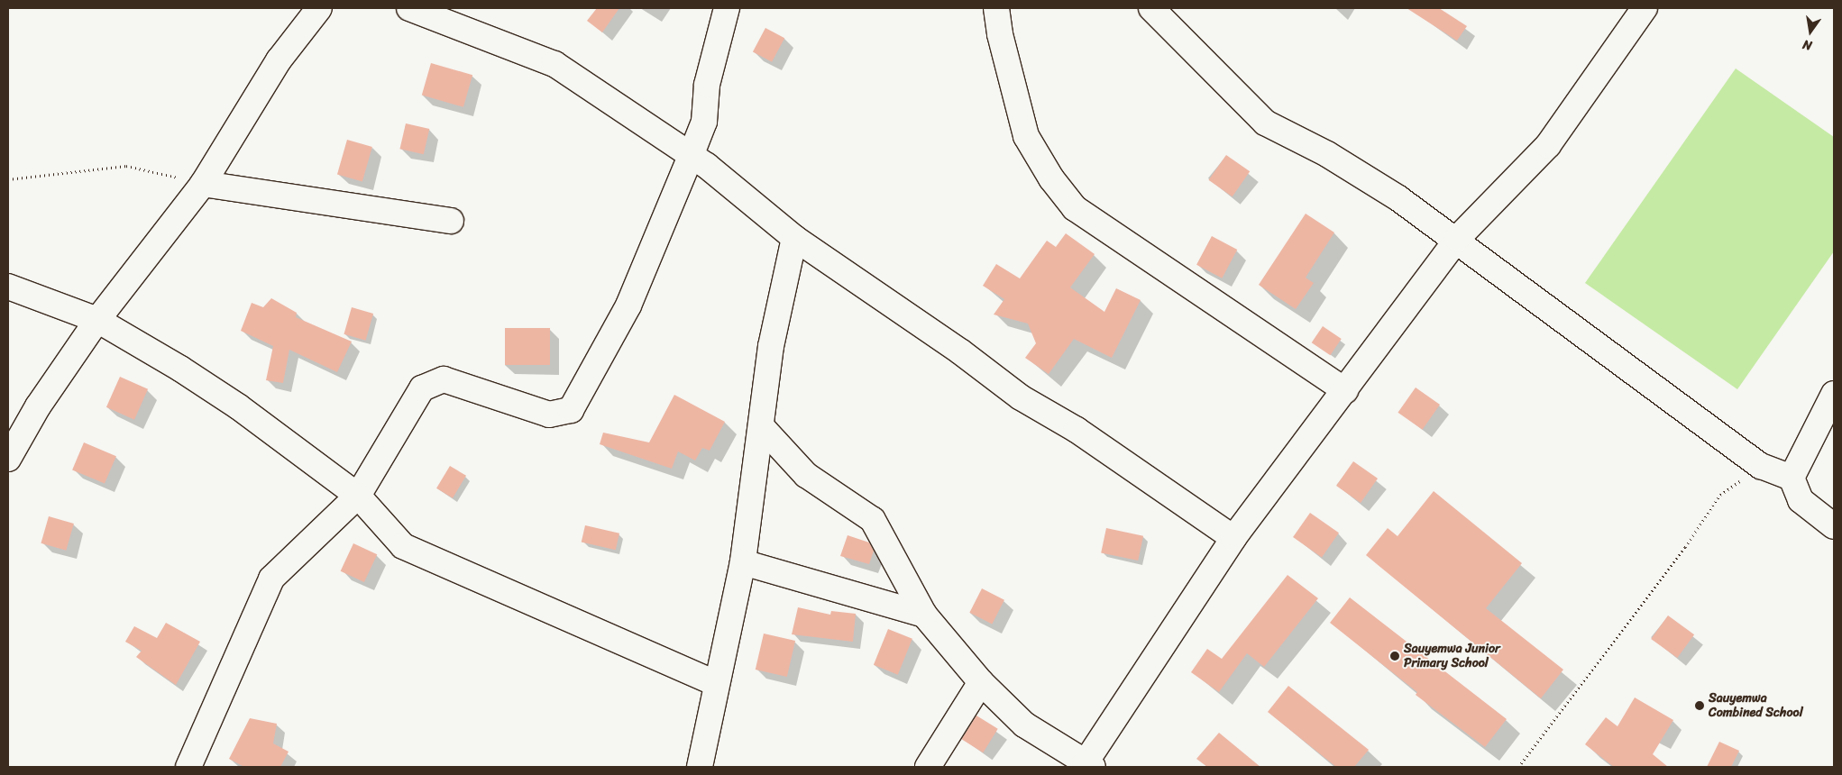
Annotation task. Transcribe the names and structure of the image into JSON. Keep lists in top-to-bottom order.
{
  "places": ["Sauyemwa Junior Primary School", "Sauyemwa Combined School"],
  "north": "bottom"
}
